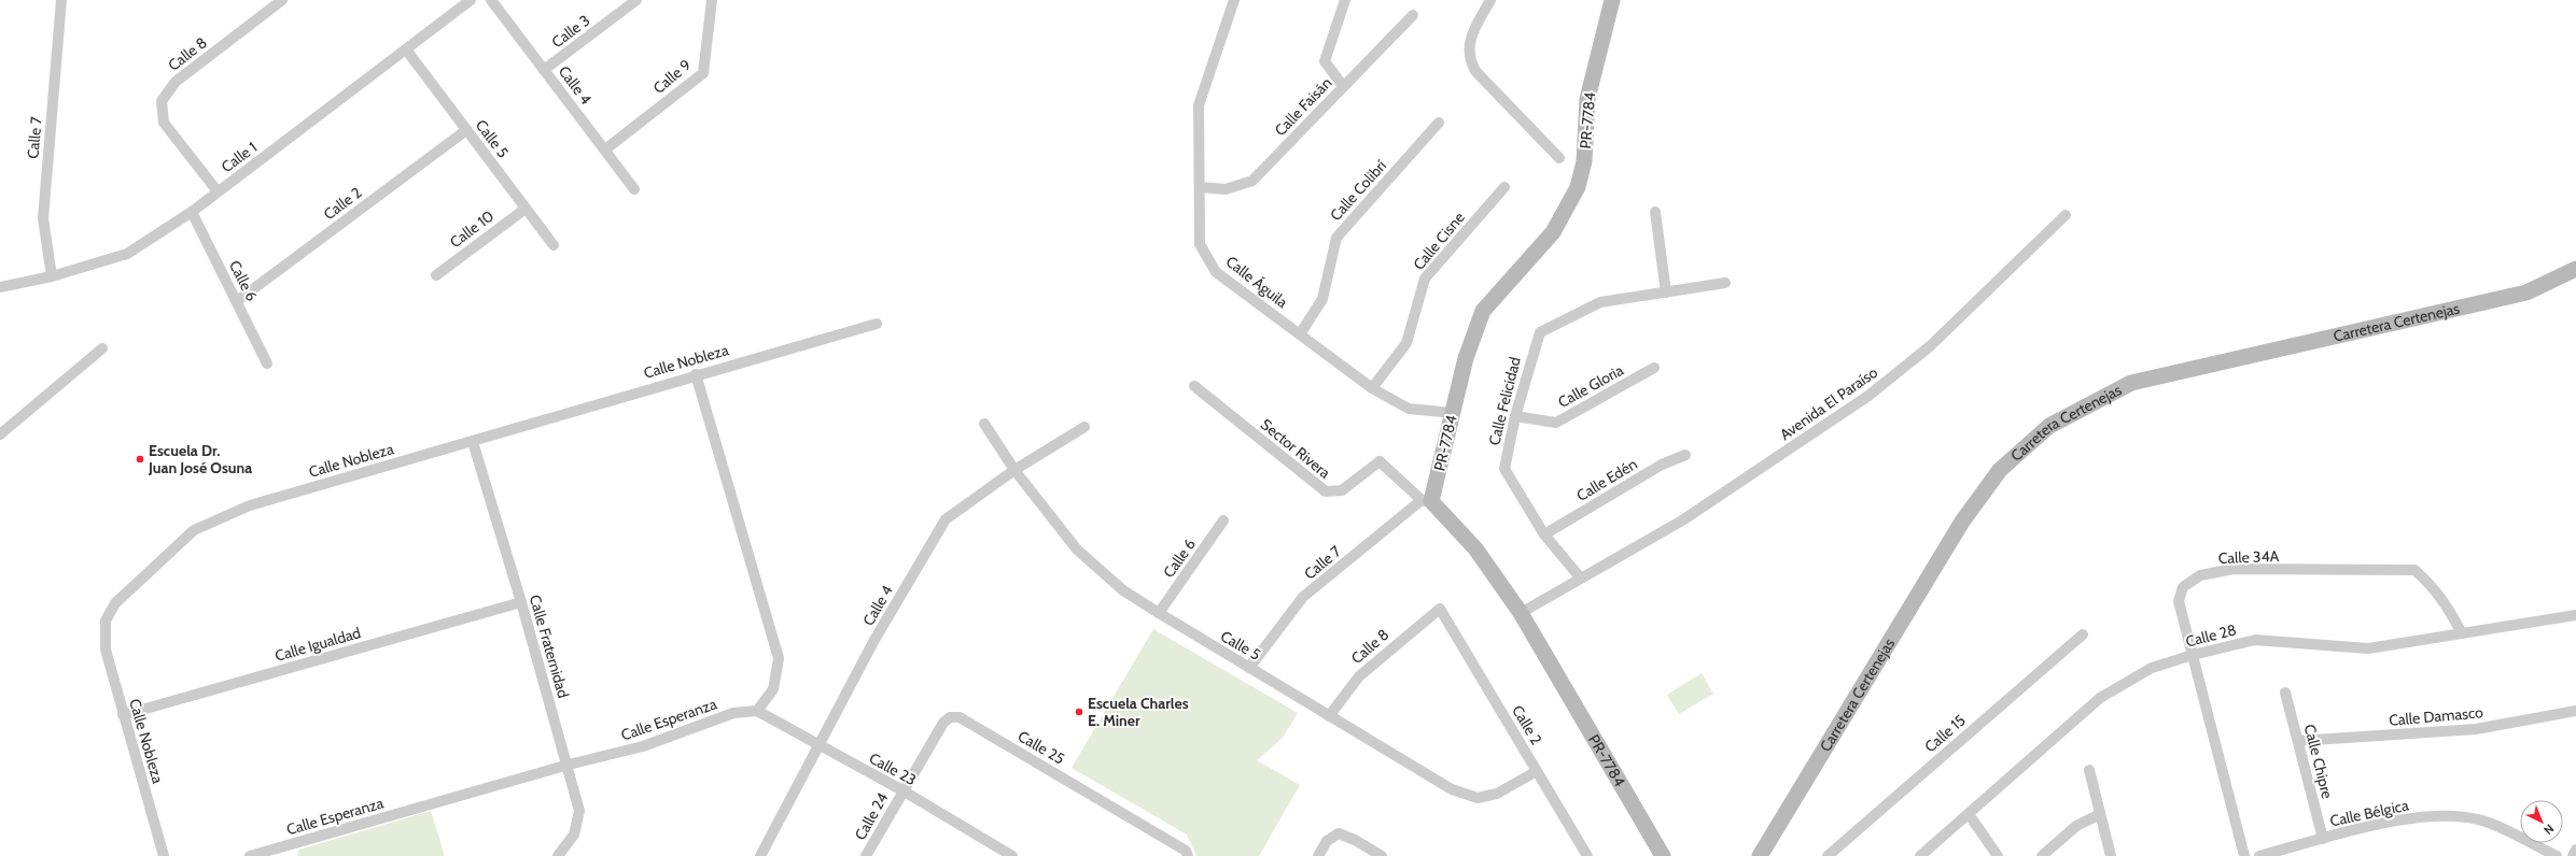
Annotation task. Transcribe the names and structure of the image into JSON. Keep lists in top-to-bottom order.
{
  "streets": {
    "main road": ["PR-7784", "Carretera Certenejas"],
    "street": [
      "Calle 3",
      "Calle 8",
      "Calle 9",
      "Calle 4",
      "Calle Faisán",
      "Calle 7",
      "Calle 5",
      "Calle 1",
      "Calle Colibrí",
      "Calle 2",
      "Calle 10",
      "Calle Cisne",
      "Calle 6",
      "Calle Águila",
      "Calle Nobleza",
      "Calle Gloria",
      "Calle Felicidad",
      "Avenida El Paraíso",
      "Sector Rivera",
      "Calle Edén",
      "Calle 34A",
      "Calle 28",
      "Calle Igualdad",
      "Calle Fraternidad",
      "Calle Damasco",
      "Calle Esperanza",
      "Calle 15",
      "Calle 25",
      "Calle Chipre",
      "Calle 23",
      "Calle Bélgica",
      "Calle 24"
    ]
  },
  "crossings": [
    ["Calle 3", "Calle 4"],
    ["Calle 8", "Calle 5"],
    ["Calle 8", "Calle 1"],
    ["Calle 8", "Calle 2"],
    ["Calle 9", "Calle 4"],
    ["Calle 4", "Calle 5"],
    ["Calle 4", "Calle 23"],
    ["Calle Faisán", "Calle Águila"],
    ["PR-7784", "Calle 7"],
    ["PR-7784", "Calle Águila"],
    ["PR-7784", "Sector Rivera"],
    ["Calle 7", "Calle 5"],
    ["Calle 7", "Calle 1"],
    ["Calle 7", "Sector Rivera"],
    ["Calle 5", "Calle 1"],
    ["Calle 5", "Calle 2"],
    ["Calle 5", "Calle 10"],
    ["Calle 5", "Calle 6"],
    ["Calle 1", "Calle 6"],
    ["Calle Colibrí", "Calle Águila"],
    ["Calle 2", "Calle 6"],
    ["Calle Cisne", "Calle Águila"],
    ["Calle Nobleza", "Calle Igualdad"],
    ["Calle Nobleza", "Calle Fraternidad"],
    ["Calle Gloria", "Calle Felicidad"],
    ["Calle Felicidad", "Avenida El Paraíso"],
    ["Calle Felicidad", "Calle Edén"],
    ["Calle 34A", "Calle 28"],
    ["Calle Igualdad", "Calle Fraternidad"],
    ["Calle Fraternidad", "Calle Esperanza"],
    ["Calle Damasco", "Calle Chipre"],
    ["Calle Esperanza", "Calle 23"],
    ["Calle 25", "Calle 23"],
    ["Calle 25", "Calle 24"],
    ["Calle Chipre", "Calle Bélgica"],
    ["Calle 23", "Calle 24"]
  ],
  "places": ["Escuela Dr. Juan José Osuna", "Escuela Charles E. Miner"],
  "north": "bottom right"
}
